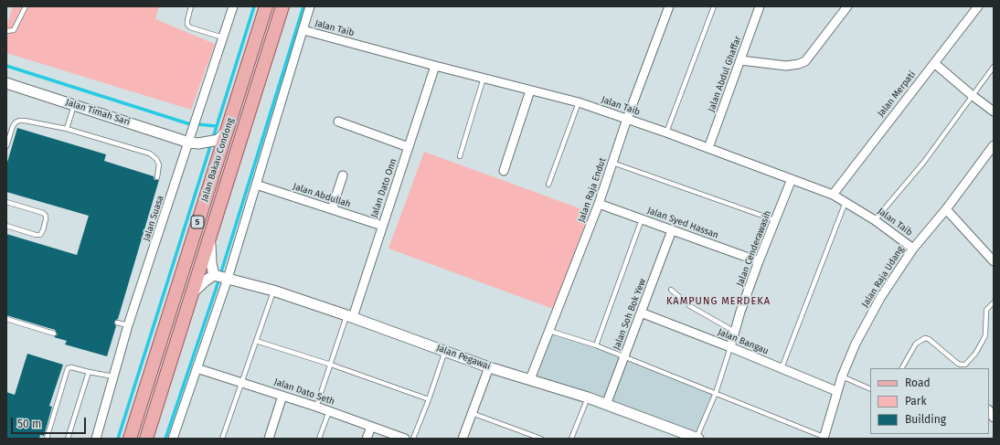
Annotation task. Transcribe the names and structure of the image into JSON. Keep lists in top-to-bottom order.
{
  "streets": {
    "main road": ["Jalan Bakau Condong", "5"],
    "street": [
      "Jalan Taib",
      "Jalan Abdul Ghaffar",
      "Jalan Merpati",
      "Jalan Timah Sari",
      "Jalan Dato Onn",
      "Jalan Raja Endut",
      "Jalan Abdullah",
      "Jalan Suasa",
      "Jalan Syed Hassan",
      "Jalan Cenderawasih",
      "Jalan Raja Udang",
      "Jalan Soh Bok Yew",
      "Jalan Bangau",
      "Jalan Pegawai",
      "Jalan Dato Seth"
    ]
  },
  "crossings": [
    ["Jalan Taib", "Jalan Abdul Ghaffar"],
    ["Jalan Taib", "Jalan Merpati"],
    ["Jalan Taib", "Jalan Dato Onn"],
    ["Jalan Taib", "Jalan Raja Endut"],
    ["Jalan Taib", "Jalan Cenderawasih"],
    ["Jalan Taib", "Jalan Raja Udang"],
    ["Jalan Timah Sari", "Jalan Suasa"],
    ["Jalan Dato Onn", "Jalan Abdullah"],
    ["Jalan Dato Onn", "Jalan Pegawai"],
    ["Jalan Raja Endut", "Jalan Syed Hassan"],
    ["Jalan Raja Endut", "Jalan Pegawai"],
    ["Jalan Syed Hassan", "Jalan Cenderawasih"],
    ["Jalan Syed Hassan", "Jalan Soh Bok Yew"],
    ["Jalan Cenderawasih", "Jalan Bangau"],
    ["Jalan Raja Udang", "Jalan Bangau"],
    ["Jalan Soh Bok Yew", "Jalan Bangau"],
    ["Jalan Soh Bok Yew", "Jalan Pegawai"]
  ],
  "districts": ["KAMPUNG MERDEKA"],
  "legend": ["Road", "Park", "Building"],
  "scale_bar": "50 m"
}
